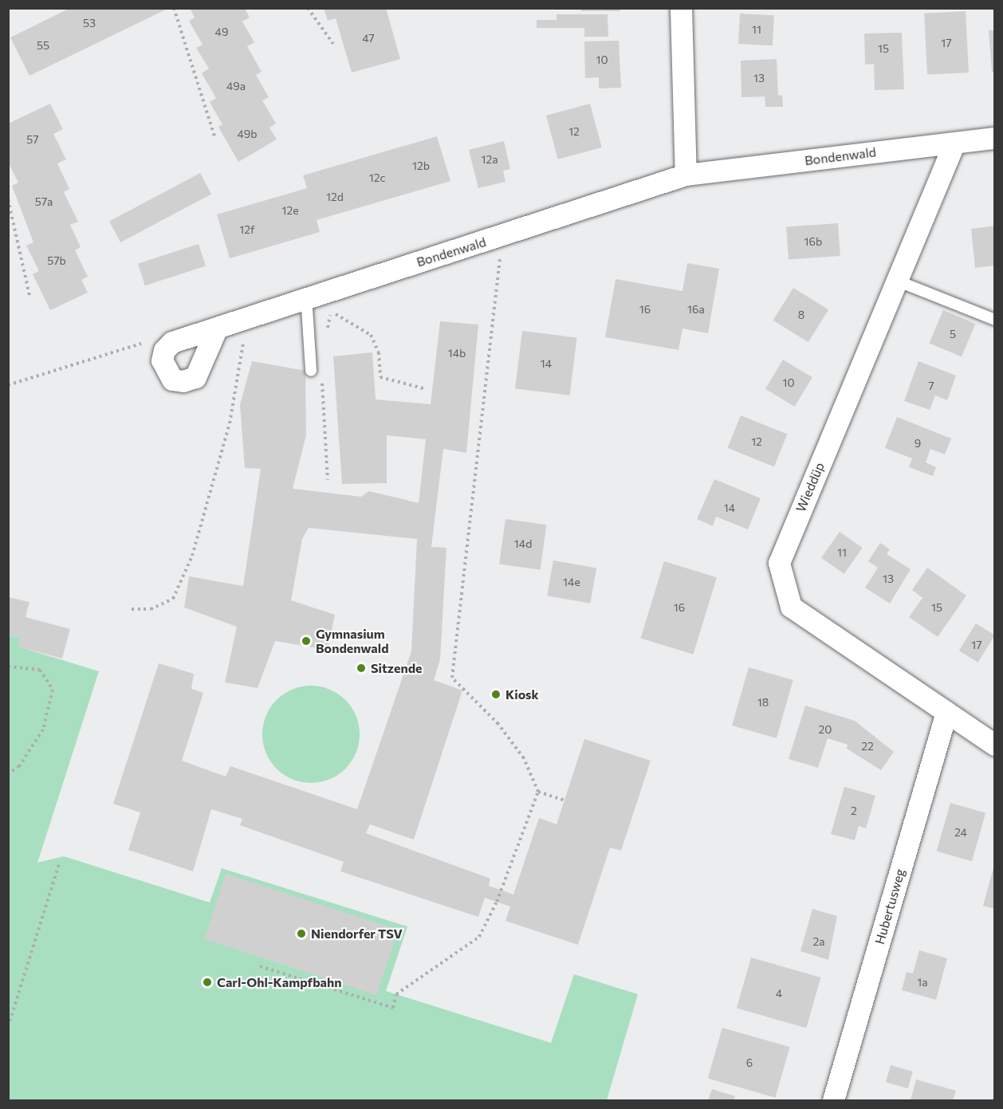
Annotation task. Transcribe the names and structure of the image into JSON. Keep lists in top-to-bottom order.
{
  "streets": {
    "street": ["Bondenwald", "Wieddüp", "Hubertusweg"]
  },
  "crossings": [
    ["Bondenwald", "Wieddüp"],
    ["Wieddüp", "Hubertusweg"]
  ],
  "places": [
    "Gymnasium Bondenwald",
    "Sitzende",
    "Kiosk",
    "Niendorfer TSV",
    "Carl-Ohl-Kampfbahn"
  ],
  "house_numbers": [
    "53",
    "11",
    "49",
    "47",
    "17",
    "55",
    "15",
    "10",
    "13",
    "49a",
    "12",
    "49b",
    "57",
    "12a",
    "12b",
    "12c",
    "12d",
    "57a",
    "12e",
    "12f",
    "16b",
    "57b",
    "16",
    "16a",
    "8",
    "5",
    "14b",
    "14",
    "10",
    "7",
    "12",
    "9",
    "14",
    "14d",
    "11",
    "13",
    "14e",
    "16",
    "15",
    "17",
    "18",
    "20",
    "22",
    "2",
    "24",
    "2a",
    "1a",
    "4",
    "6"
  ]
}
